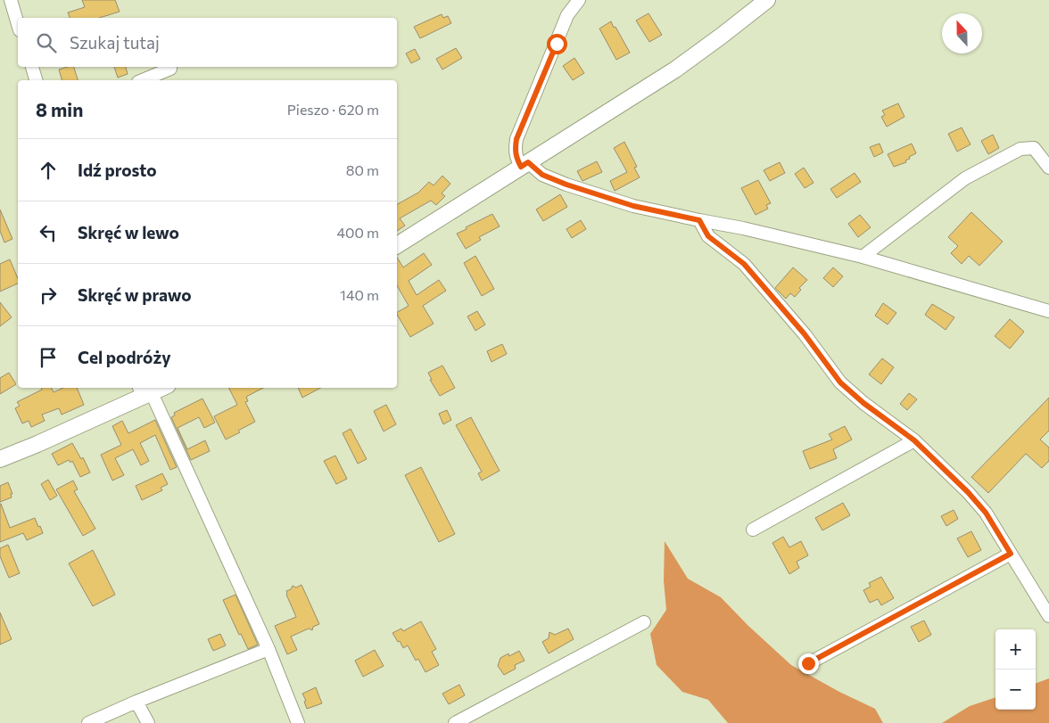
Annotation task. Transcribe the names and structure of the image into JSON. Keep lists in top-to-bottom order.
{
  "north": "top",
  "page": {
    "search": "Szukaj tutaj",
    "heading": ["8 min", "Pieszo · 620 m"],
    "list": [
      ["Idź prosto", "80 m"],
      ["Skręć w lewo", "400 m"],
      ["Skręć w prawo", "140 m"],
      "Cel podróży"
    ],
    "map_buttons": ["+", "−"]
  }
}
